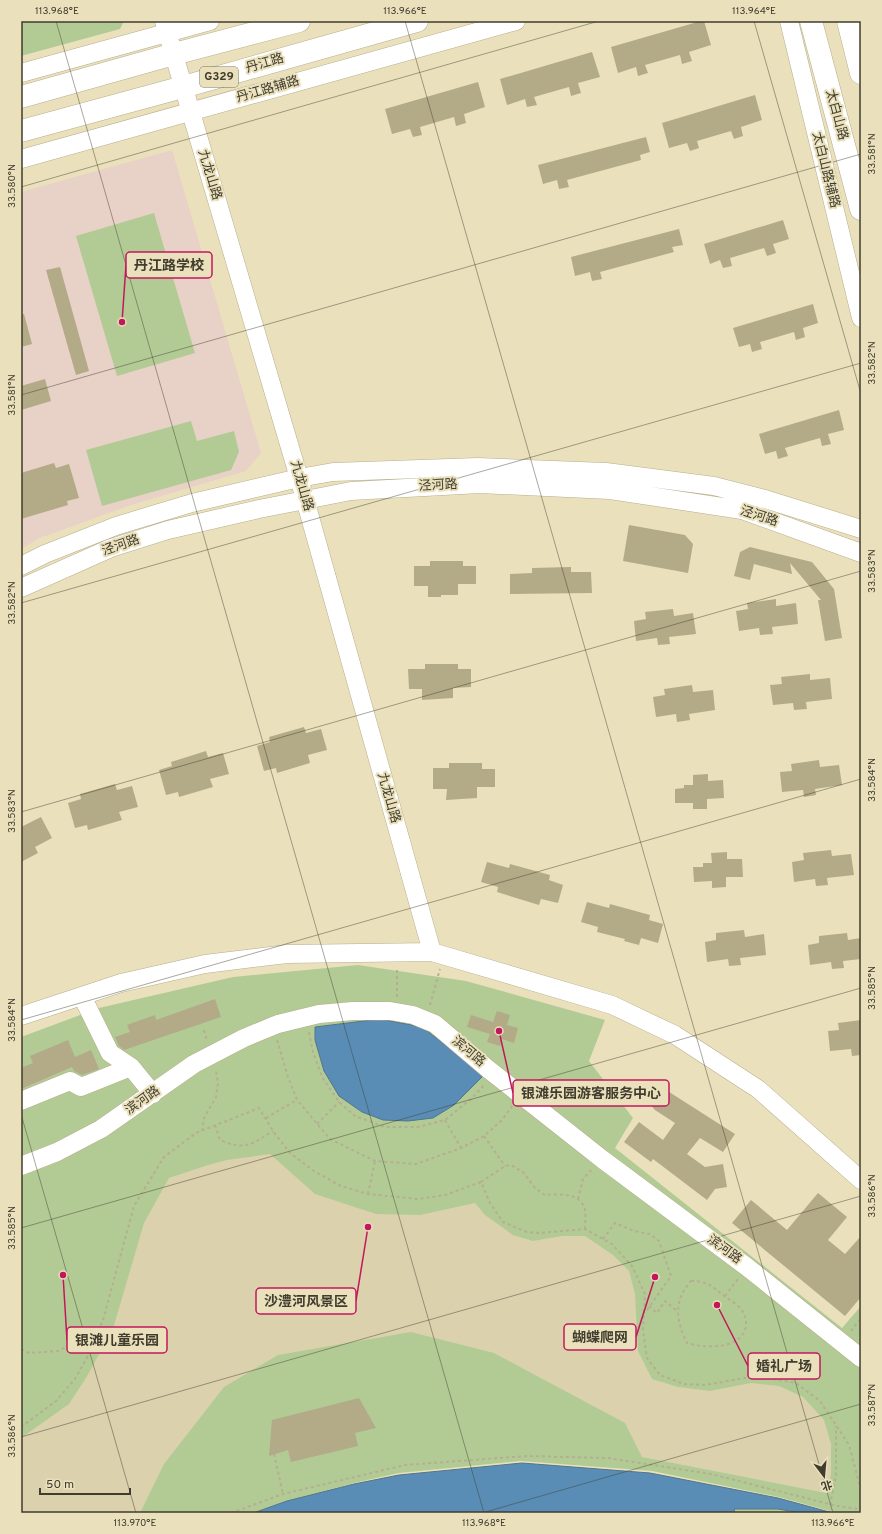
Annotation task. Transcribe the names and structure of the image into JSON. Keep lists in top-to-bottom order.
{
  "streets": {
    "main road": ["丹江路", "G329", "太白山路"],
    "street": [
      "丹江路辅路",
      "太白山路辅路",
      "九龙山路",
      "泾河路",
      "滨河路"
    ]
  },
  "crossings": [
    ["丹江路", "九龙山路"],
    ["G329", "九龙山路"],
    ["丹江路辅路", "九龙山路"],
    ["九龙山路", "泾河路"]
  ],
  "places": [
    "丹江路学校",
    "银滩乐园游客服务中心",
    "沙澧河风景区",
    "银滩儿童乐园",
    "蝴蝶爬网",
    "婚礼广场"
  ],
  "scale_bar": "50 m",
  "north": "bottom",
  "coordinates": [
    "113.968°E",
    "113.966°E",
    "113.964°E",
    "33.581°N",
    "33.580°N",
    "33.582°N",
    "33.583°N",
    "33.584°N",
    "33.585°N",
    "33.586°N",
    "33.587°N",
    "113.970°E"
  ]
}
